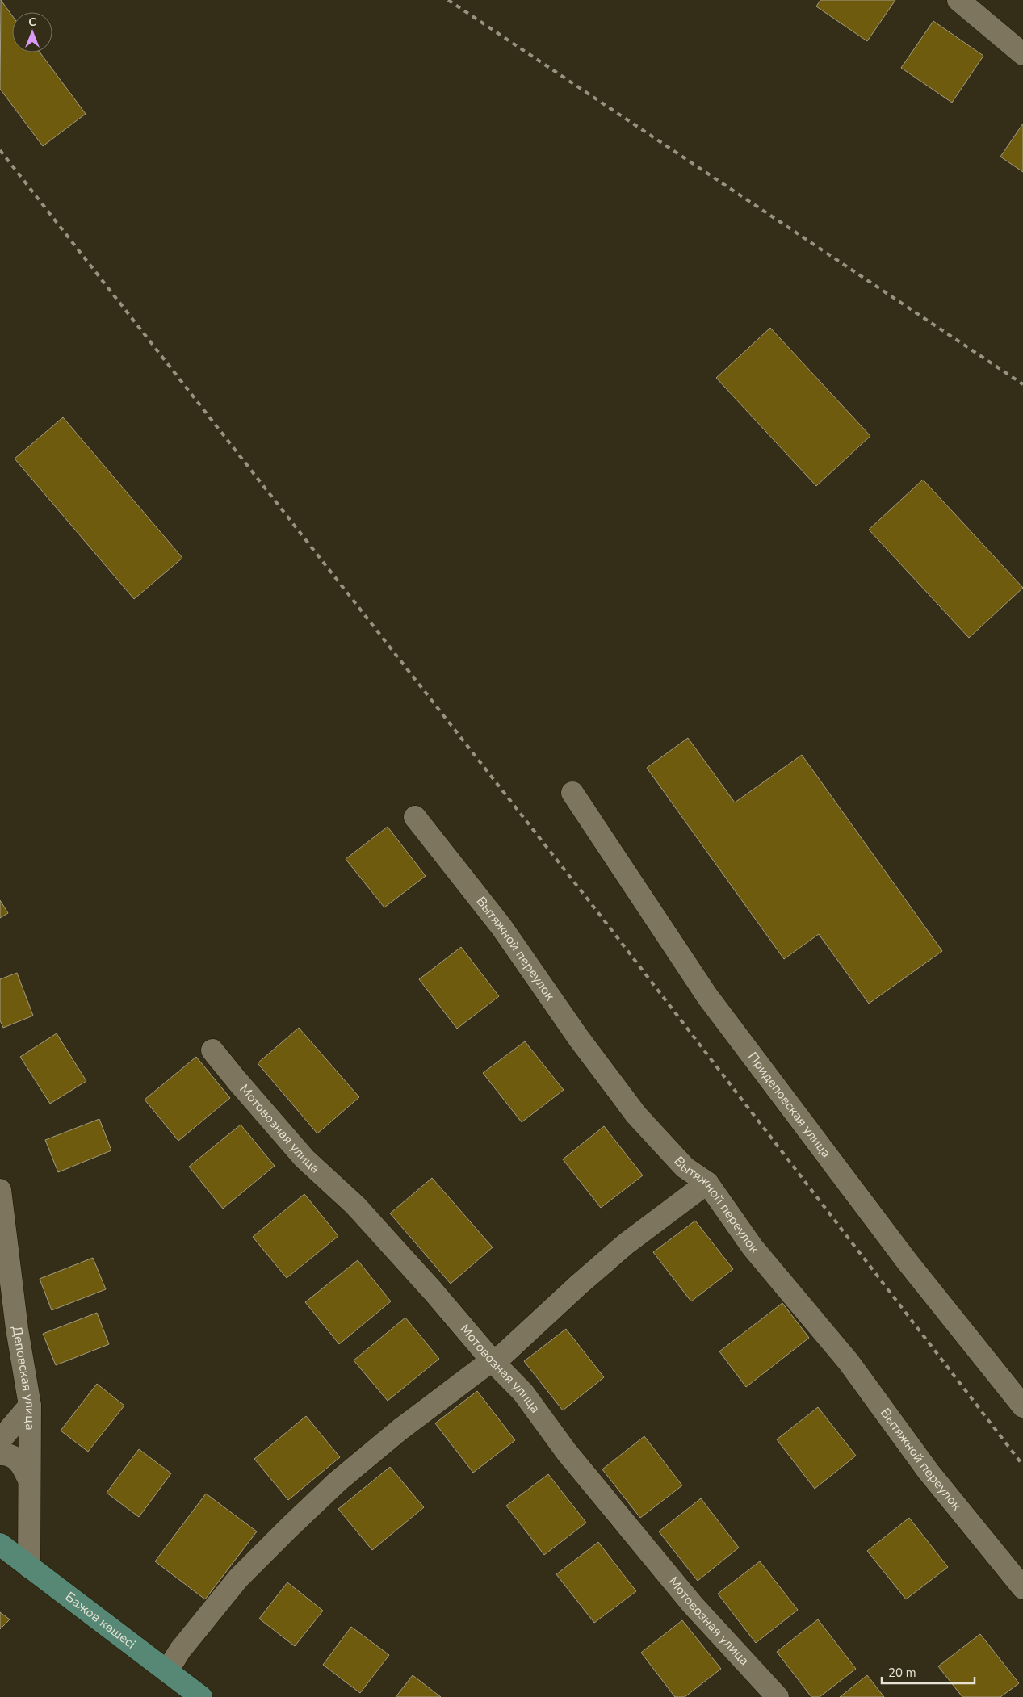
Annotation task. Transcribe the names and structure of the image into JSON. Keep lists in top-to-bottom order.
{
  "streets": {
    "main road": ["Бажов көшесі"],
    "street": [
      "Вытяжной переулок",
      "Придеповская улица",
      "Мотовозная улица",
      "Деповская улица"
    ]
  },
  "crossings": [
    ["Деповская улица", "Бажов көшесі"]
  ],
  "scale_bar": "20 m",
  "north": "top"
}
